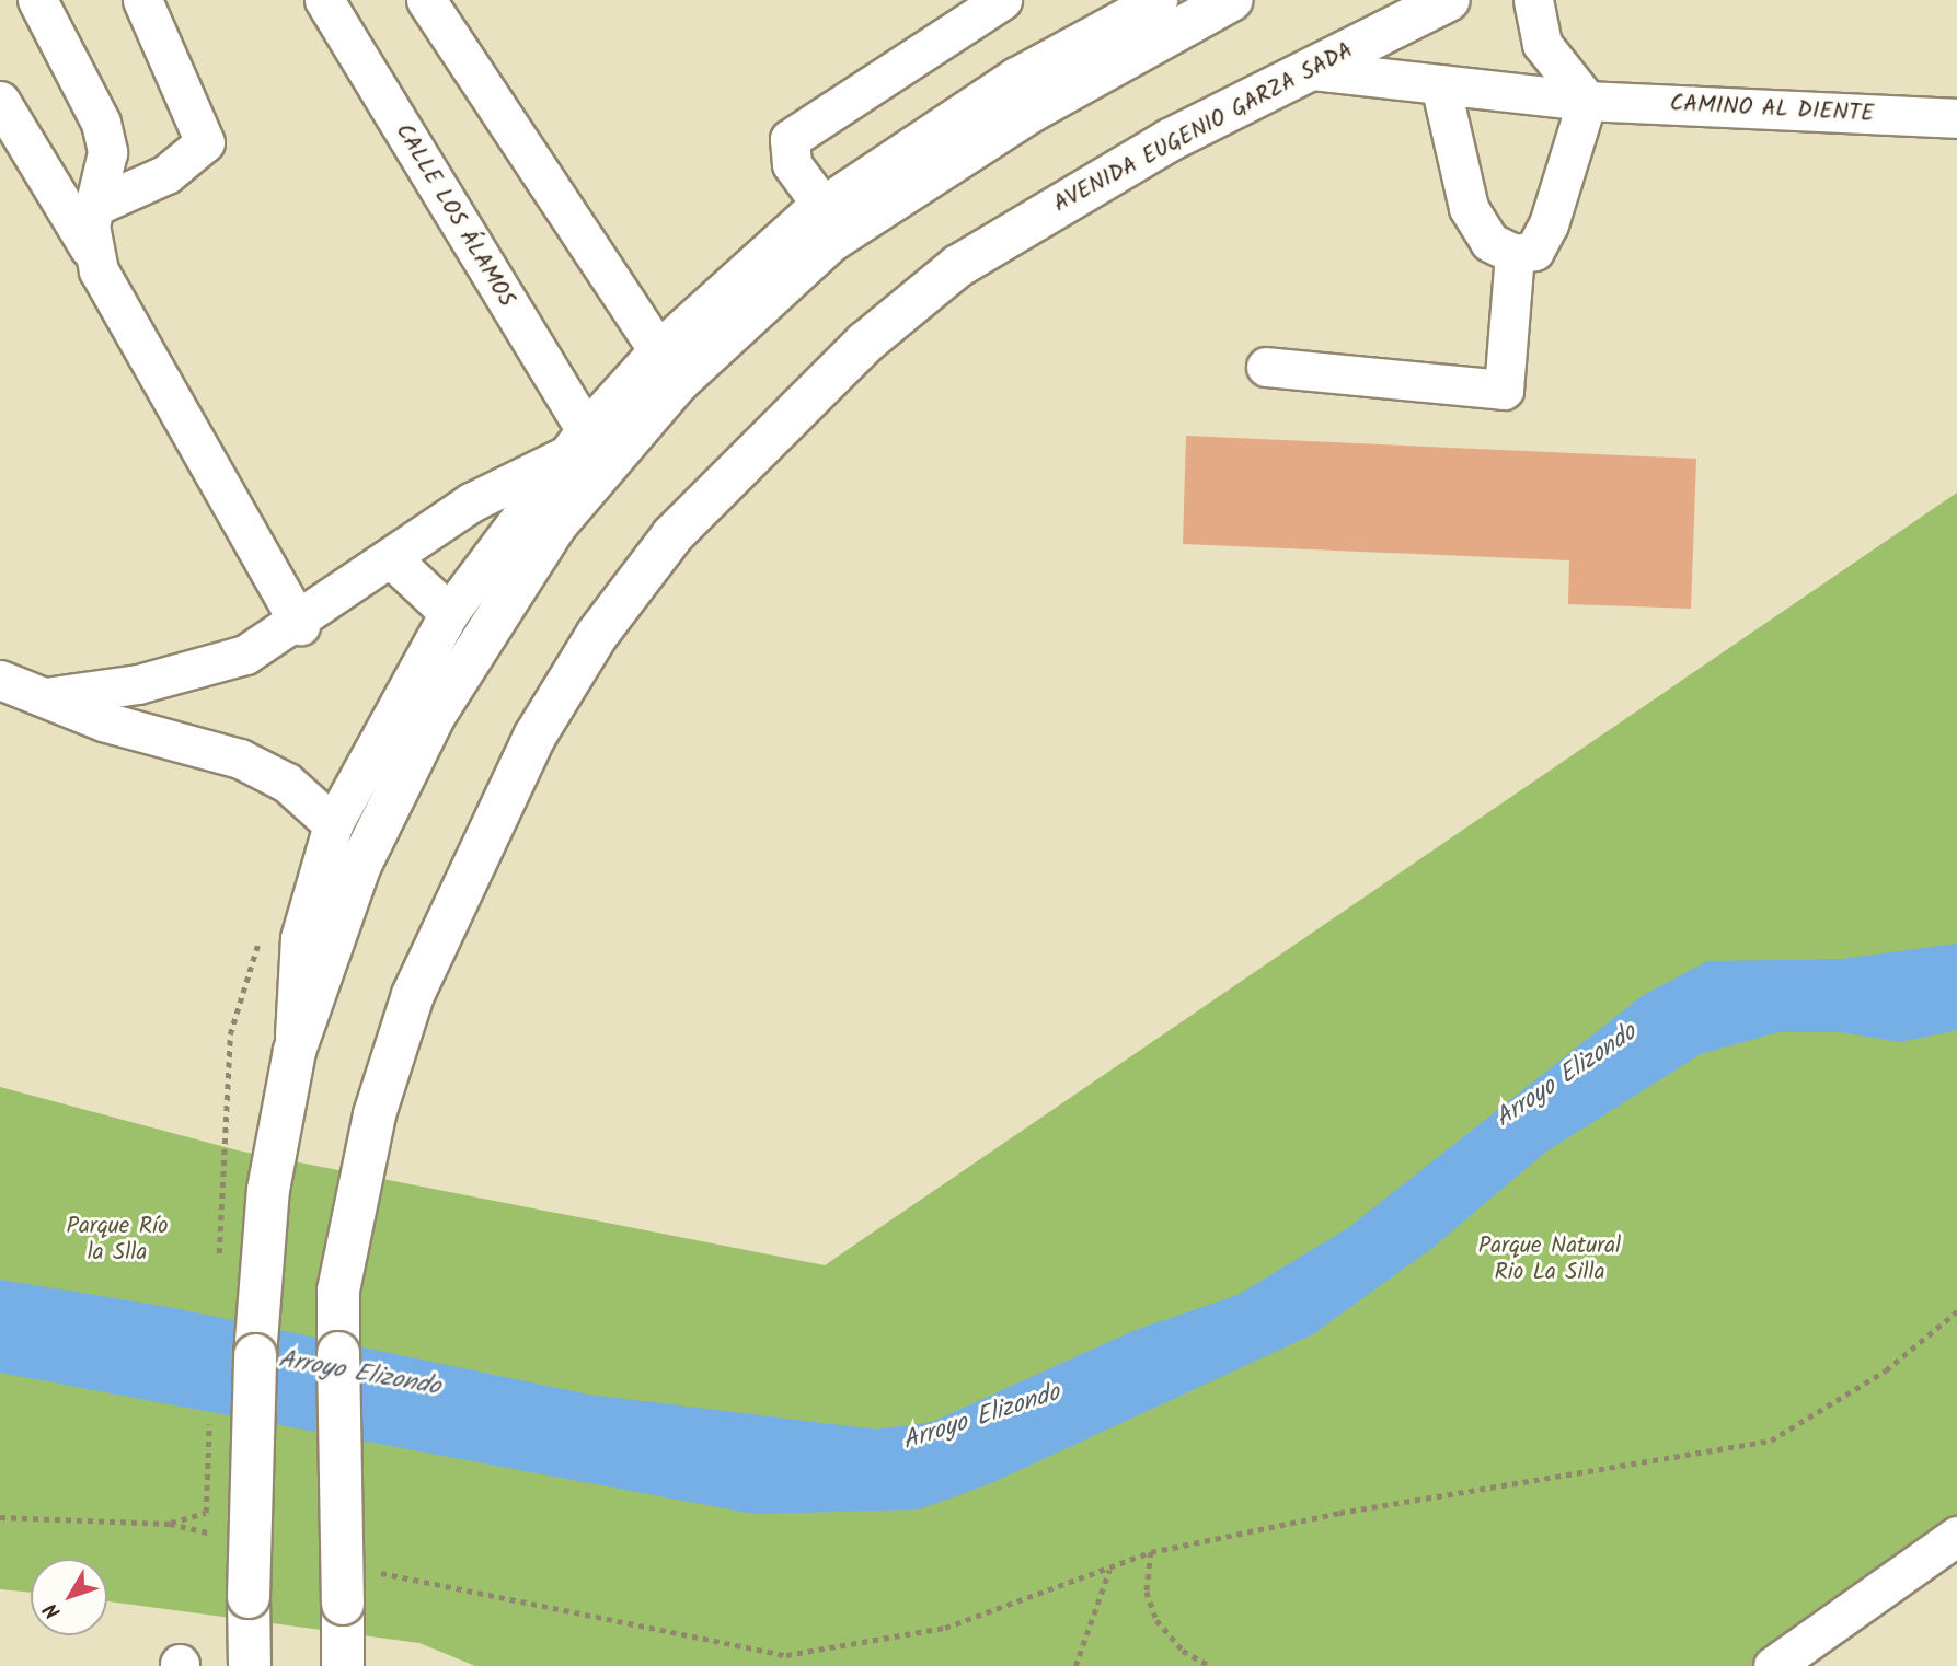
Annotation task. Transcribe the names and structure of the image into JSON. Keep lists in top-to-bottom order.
{
  "streets": {
    "highway": ["AVENIDA EUGENIO GARZA SADA"],
    "street": ["CAMINO AL DIENTE", "CALLE LOS ÁLAMOS"]
  },
  "crossings": [
    ["CAMINO AL DIENTE", "AVENIDA EUGENIO GARZA SADA"]
  ],
  "water": ["Arroyo Elizondo"],
  "parks": ["Parque Río la Slla", "Parque Natural Rio La Silla"],
  "north": "bottom left"
}
